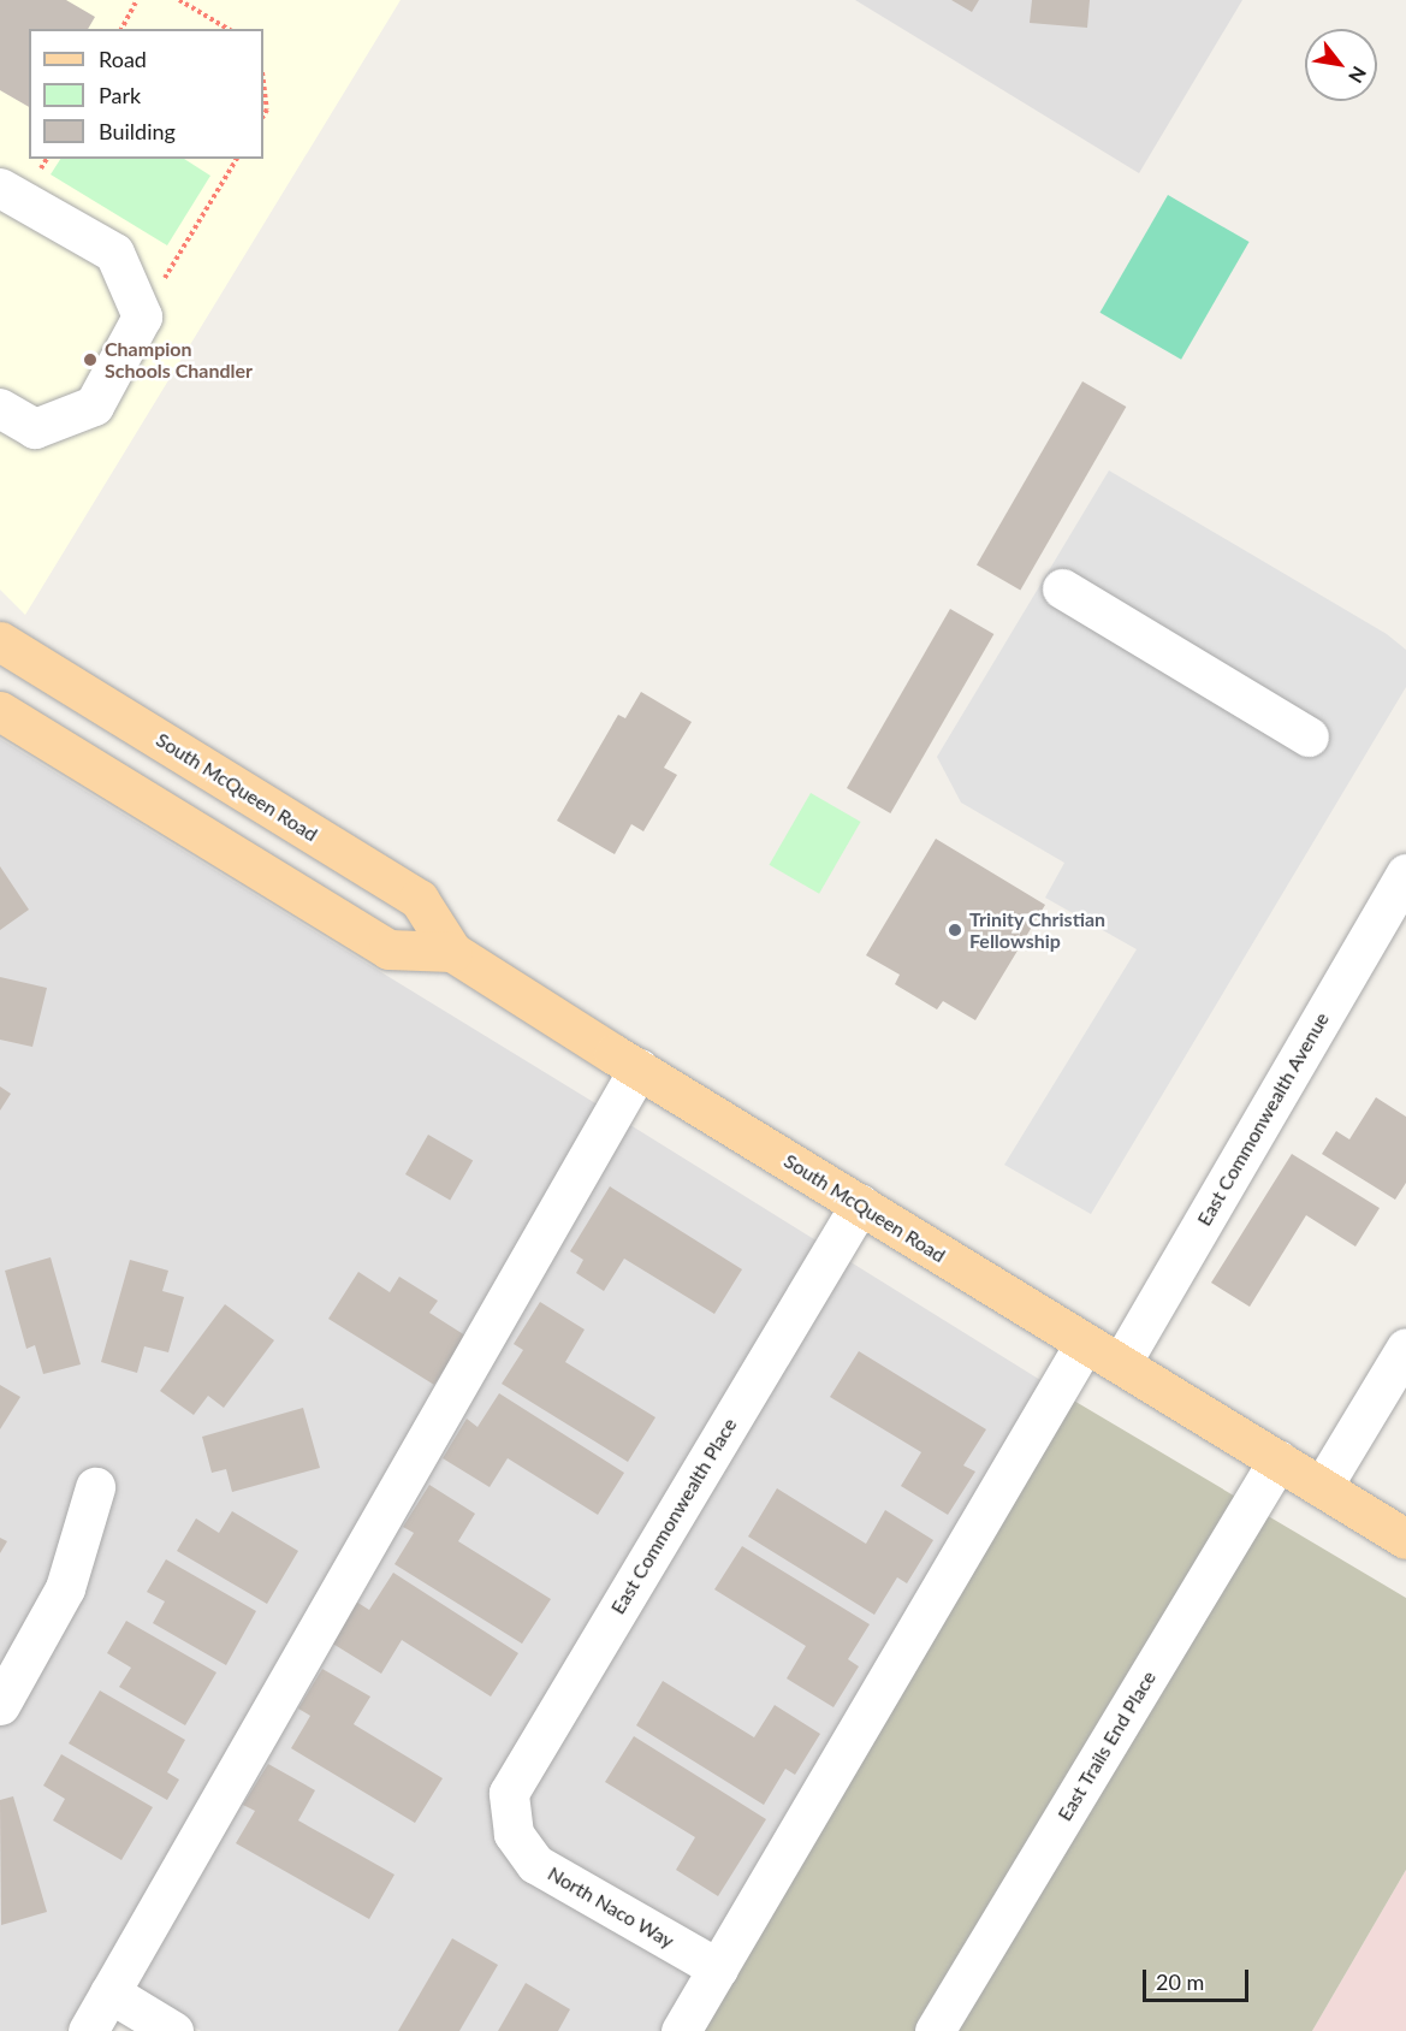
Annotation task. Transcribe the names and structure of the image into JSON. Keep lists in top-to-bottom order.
{
  "streets": {
    "main road": ["South McQueen Road"],
    "street": [
      "East Commonwealth Avenue",
      "East Commonwealth Place",
      "East Trails End Place",
      "North Naco Way"
    ]
  },
  "crossings": [
    ["South McQueen Road", "East Commonwealth Avenue"],
    ["South McQueen Road", "East Commonwealth Place"],
    ["South McQueen Road", "East Trails End Place"],
    ["East Commonwealth Place", "North Naco Way"]
  ],
  "places": ["Champion Schools Chandler", "Trinity Christian Fellowship"],
  "legend": ["Road", "Park", "Building"],
  "scale_bar": "20 m",
  "north": "bottom right"
}
